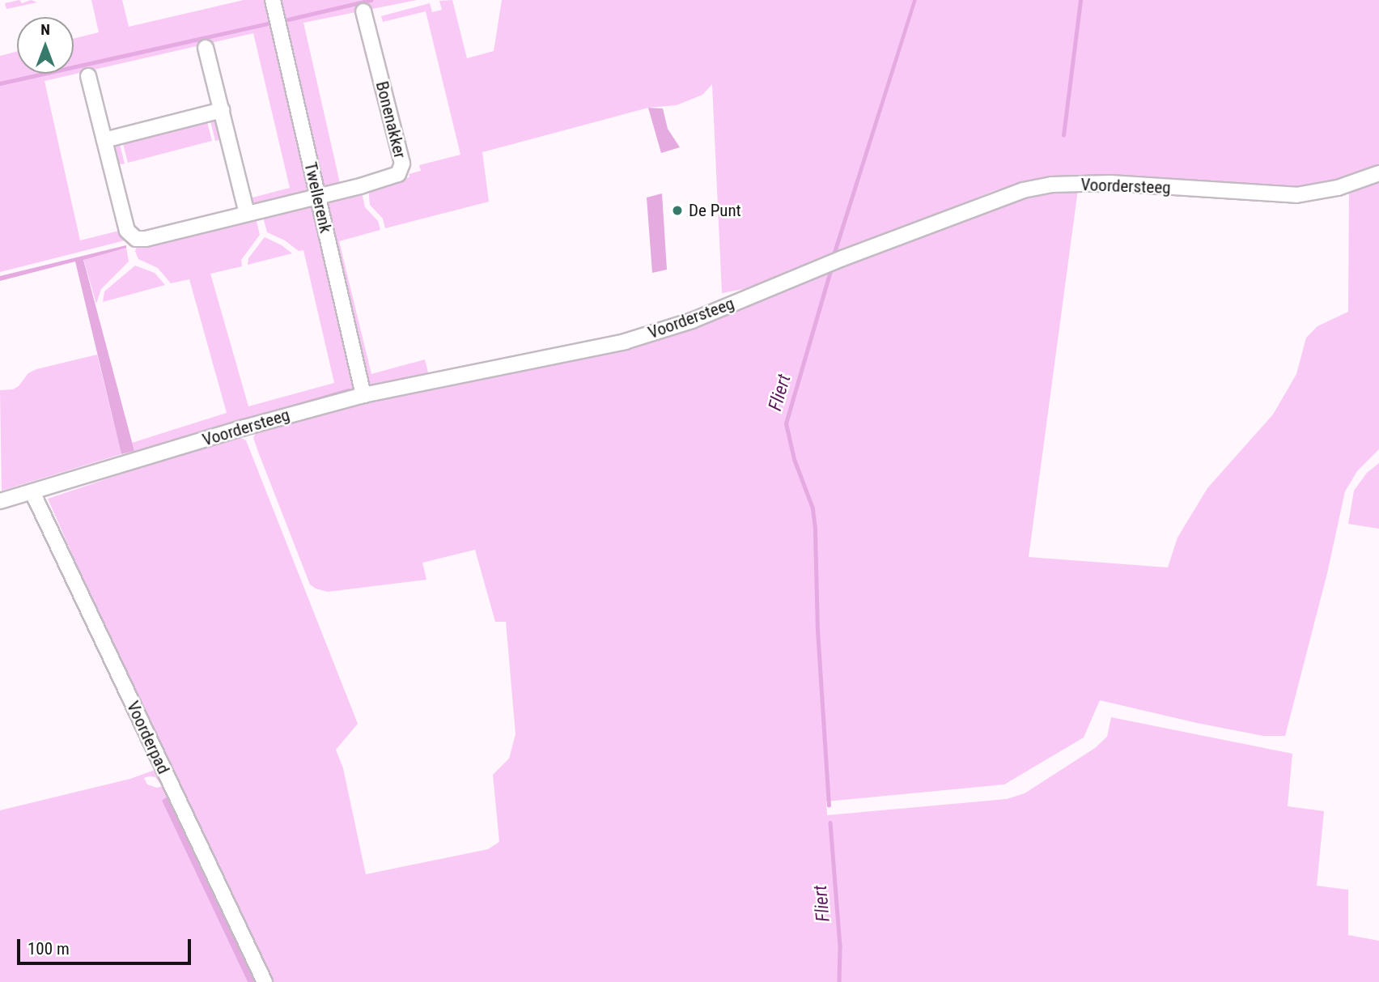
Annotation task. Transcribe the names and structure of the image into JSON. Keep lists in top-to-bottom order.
{
  "streets": {
    "street": [
      "Bonenakker",
      "Voordersteeg",
      "Twellerenk",
      "Voorderpad"
    ]
  },
  "crossings": [
    ["Bonenakker", "Twellerenk"],
    ["Voordersteeg", "Twellerenk"],
    ["Voordersteeg", "Voorderpad"]
  ],
  "water": ["Fliert"],
  "places": ["De Punt"],
  "scale_bar": "100 m",
  "north": "top"
}
